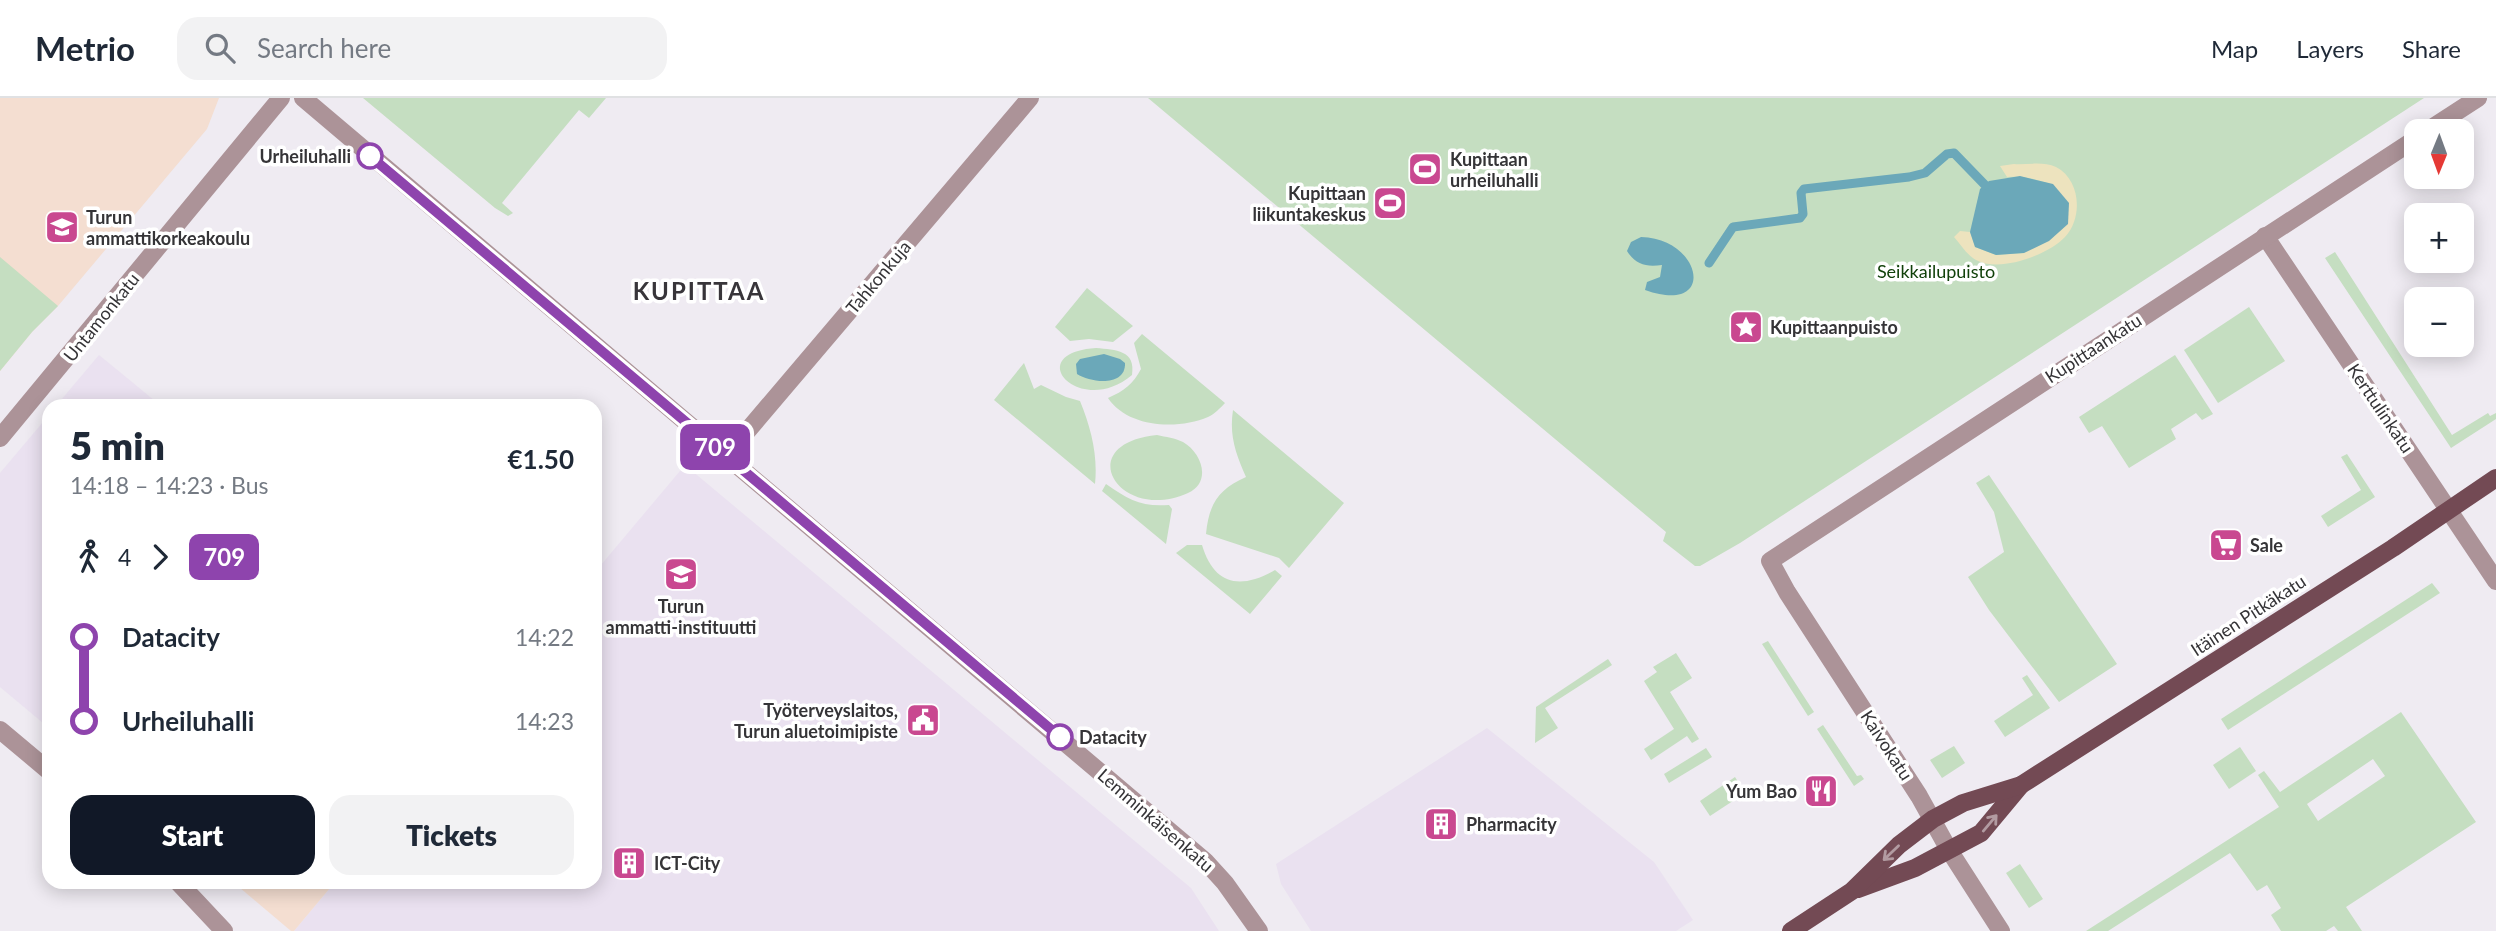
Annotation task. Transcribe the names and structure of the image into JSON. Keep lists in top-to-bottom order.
{
  "streets": {
    "main road": ["Itäinen Pitkäkatu"],
    "street": [
      "Tahkonkuja",
      "Untamonkatu",
      "Kupittaankatu",
      "Kerttulinkatu",
      "Kaivokatu",
      "Lemminkäisenkatu"
    ]
  },
  "crossings": [
    ["Tahkonkuja", "Lemminkäisenkatu"],
    ["Kupittaankatu", "Kerttulinkatu"],
    ["Kupittaankatu", "Kaivokatu"],
    ["Kerttulinkatu", "Itäinen Pitkäkatu"],
    ["Itäinen Pitkäkatu", "Kaivokatu"]
  ],
  "districts": ["KUPITTAA"],
  "parks": ["Seikkailupuisto"],
  "places": {
    "other": ["Urheiluhalli", "Datacity"],
    "sports": ["Kupittaan urheiluhalli", "Kupittaan liikuntakeskus"],
    "school or university": ["Turun ammattikorkeakoulu", "Turun ammatti-instituutti"],
    "place": ["Kupittaanpuisto"],
    "supermarket": ["Sale"],
    "public building": ["Työterveyslaitos, Turun aluetoimipiste"],
    "restaurant": ["Yum Bao"],
    "building": ["Pharmacity", "ICT-City"]
  },
  "lines": ["bus line 709"],
  "north": "bottom",
  "page": {
    "header": "Metrio",
    "search": "Search here",
    "nav": ["Map", "Layers", "Share"],
    "on_map": "709",
    "map_buttons": ["+", "−"],
    "heading": ["5 min", "14:18 – 14:23 · Bus", "€1.50"],
    "legs": ["4", "709"],
    "list": [
      {
        "name": "Datacity",
        "value": "14:22"
      },
      {
        "name": "Urheiluhalli",
        "value": "14:23"
      }
    ],
    "buttons": ["Start", "Tickets"]
  }
}
